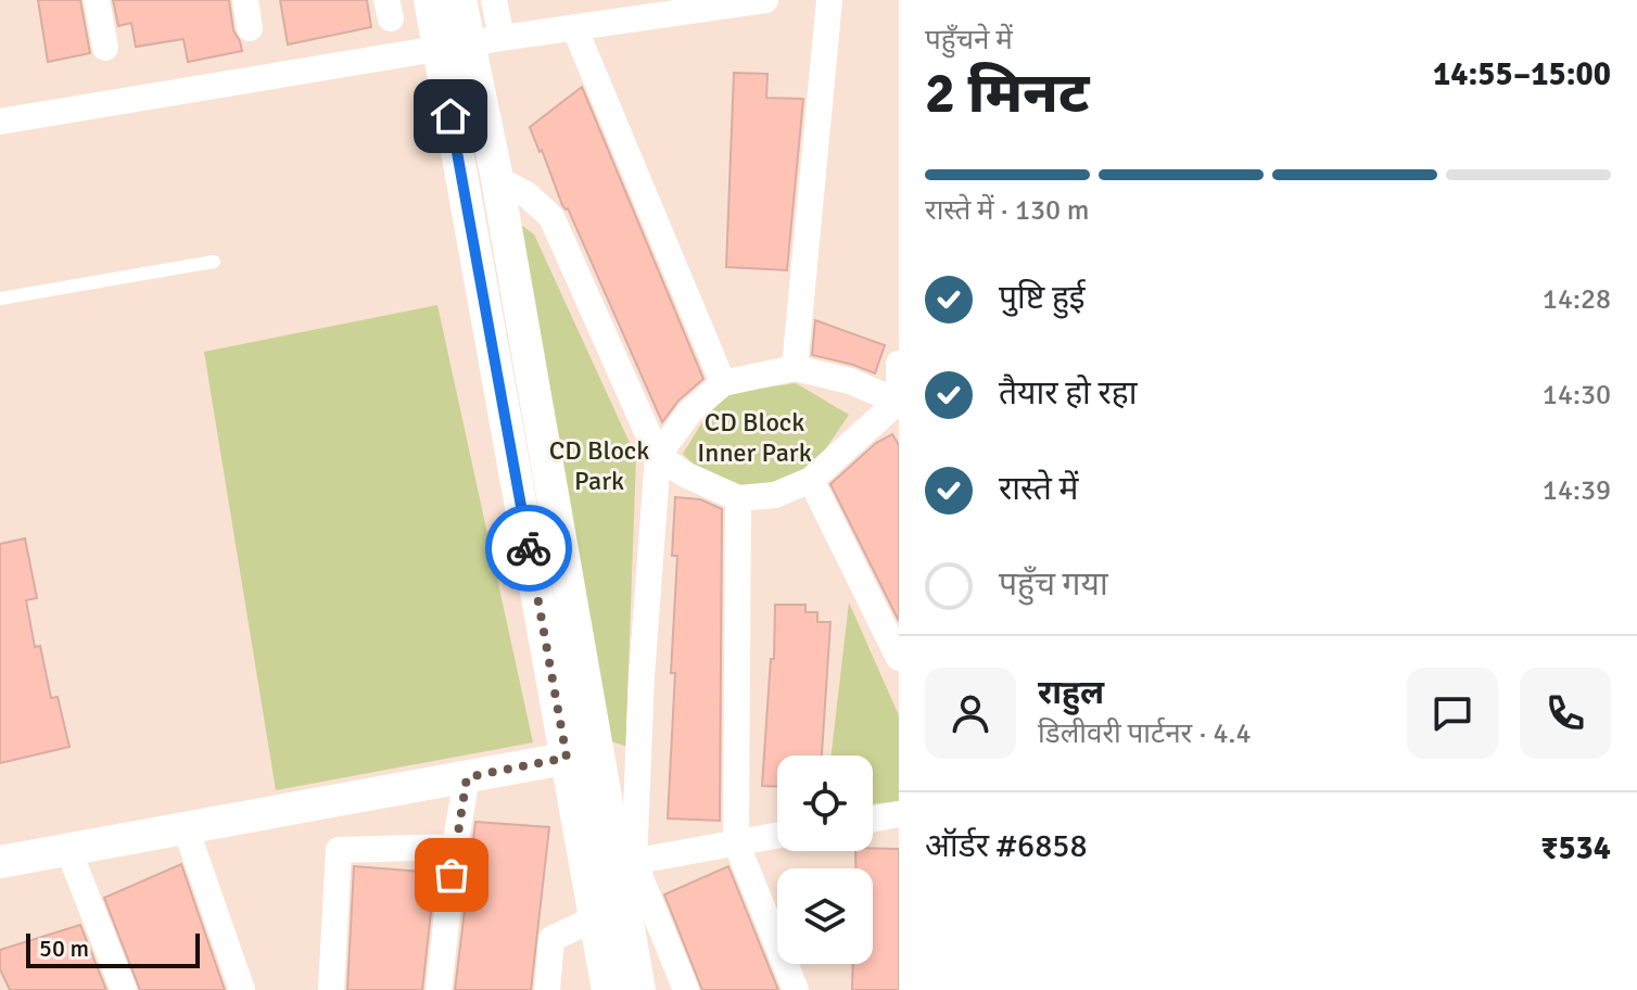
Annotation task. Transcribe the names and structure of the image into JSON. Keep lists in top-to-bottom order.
{
  "parks": ["CD Block Inner Park", "CD Block Park"],
  "scale_bar": "50 m",
  "page": {
    "heading": ["2 मिनट", "पहुँचने में", "14:55–15:00"],
    "panel": [
      "राहुल",
      "डिलीवरी पार्टनर · 4.4",
      "ऑर्डर #6858",
      "₹534"
    ],
    "bar": "रास्ते में · 130 m",
    "list": [
      ["पुष्टि हुई", "14:28"],
      ["तैयार हो रहा", "14:30"],
      ["रास्ते में", "14:39"],
      "पहुँच गया"
    ],
    "scale": "50 m"
  }
}
